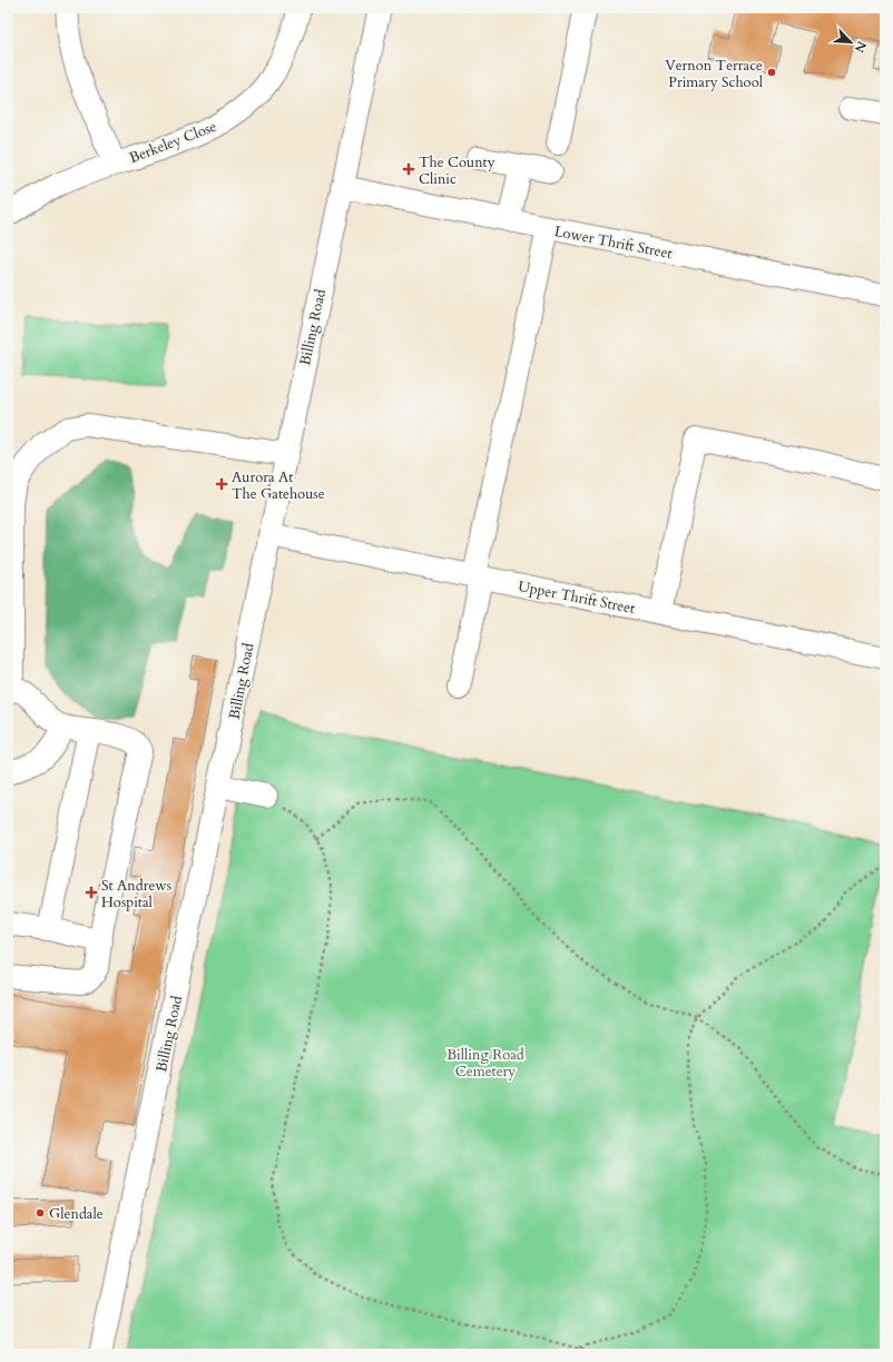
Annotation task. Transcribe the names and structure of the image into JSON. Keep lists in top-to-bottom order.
{
  "streets": {
    "street": [
      "Berkeley Close",
      "Lower Thrift Street",
      "Billing Road",
      "Upper Thrift Street"
    ]
  },
  "crossings": [
    ["Lower Thrift Street", "Billing Road"],
    ["Billing Road", "Upper Thrift Street"]
  ],
  "parks": ["Billing Road Cemetery"],
  "places": {
    "other": ["Vernon Terrace Primary School", "Glendale"],
    "health": ["The County Clinic", "Aurora At The Gatehouse", "St Andrews Hospital"]
  },
  "north": "bottom right"
}
